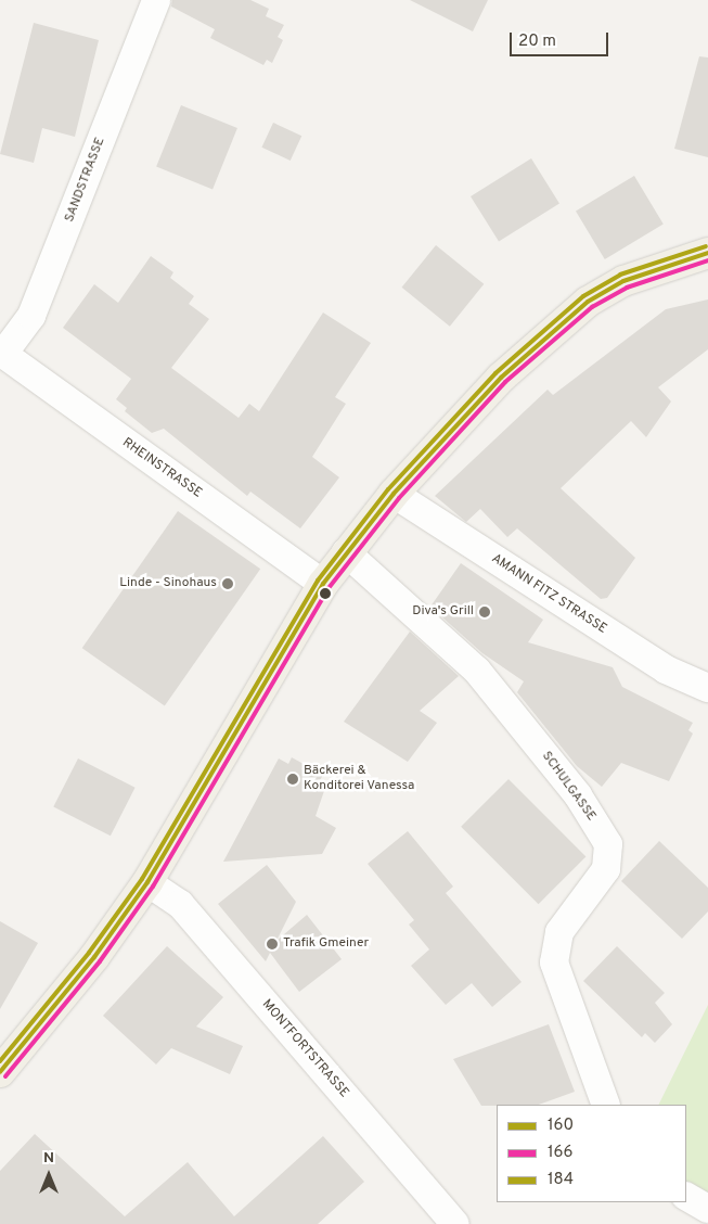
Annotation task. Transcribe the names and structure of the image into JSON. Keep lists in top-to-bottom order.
{
  "streets": {
    "street": [
      "SANDSTRASSE",
      "RHEINSTRASSE",
      "AMANN FITZ STRASSE",
      "SCHULGASSE",
      "MONTFORTSTRASSE"
    ]
  },
  "crossings": [
    ["SANDSTRASSE", "RHEINSTRASSE"]
  ],
  "places": [
    "Linde - Sinohaus",
    "Diva's Grill",
    "Bäckerei & Konditorei Vanessa",
    "Trafik Gmeiner"
  ],
  "lines": ["transit line 184", "transit line 160", "transit line 166"],
  "legend": ["160", "166", "184"],
  "scale_bar": "20 m",
  "north": "top"
}
